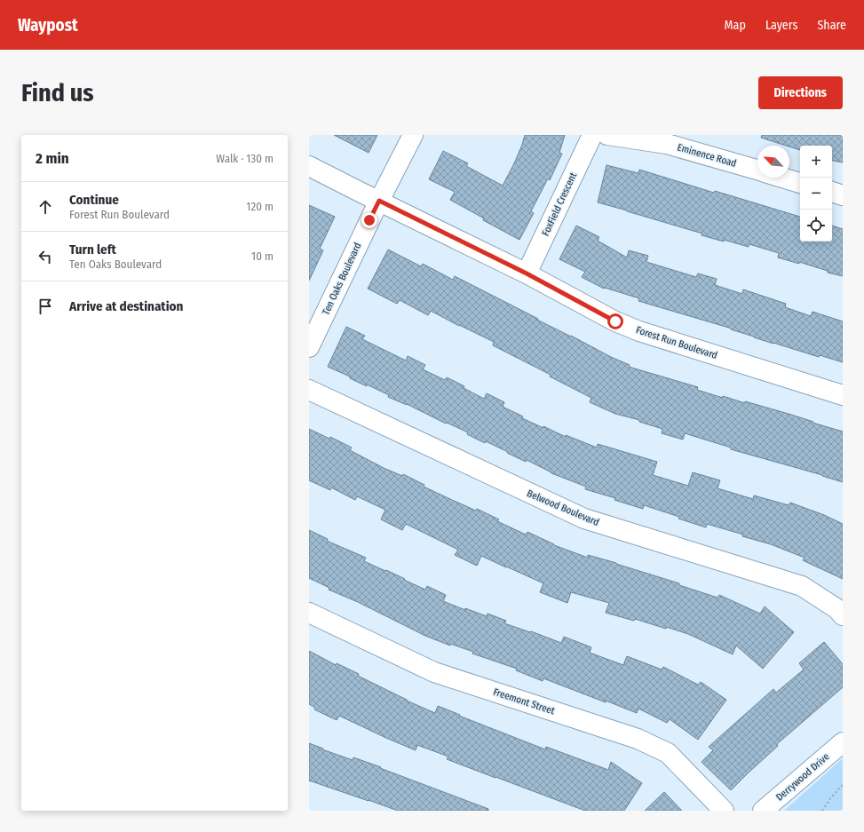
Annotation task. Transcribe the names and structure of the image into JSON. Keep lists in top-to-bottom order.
{
  "streets": {
    "street": [
      "Eminence Road",
      "FoxField Crescent",
      "Ten Oaks Boulevard",
      "Forest Run Boulevard",
      "Belwood Boulevard",
      "Freemont Street",
      "Derrywood Drive"
    ]
  },
  "crossings": [
    ["FoxField Crescent", "Forest Run Boulevard"],
    ["Ten Oaks Boulevard", "Forest Run Boulevard"]
  ],
  "north": "top left",
  "page": {
    "header": "Waypost",
    "nav": ["Map", "Layers", "Share"],
    "buttons": "Directions",
    "title": "Find us",
    "heading": ["2 min", "Walk · 130 m"],
    "map_buttons": ["+", "−"],
    "list": [
      ["Continue", "Forest Run Boulevard", "120 m"],
      ["Turn left", "Ten Oaks Boulevard", "10 m"],
      "Arrive at destination"
    ]
  }
}
